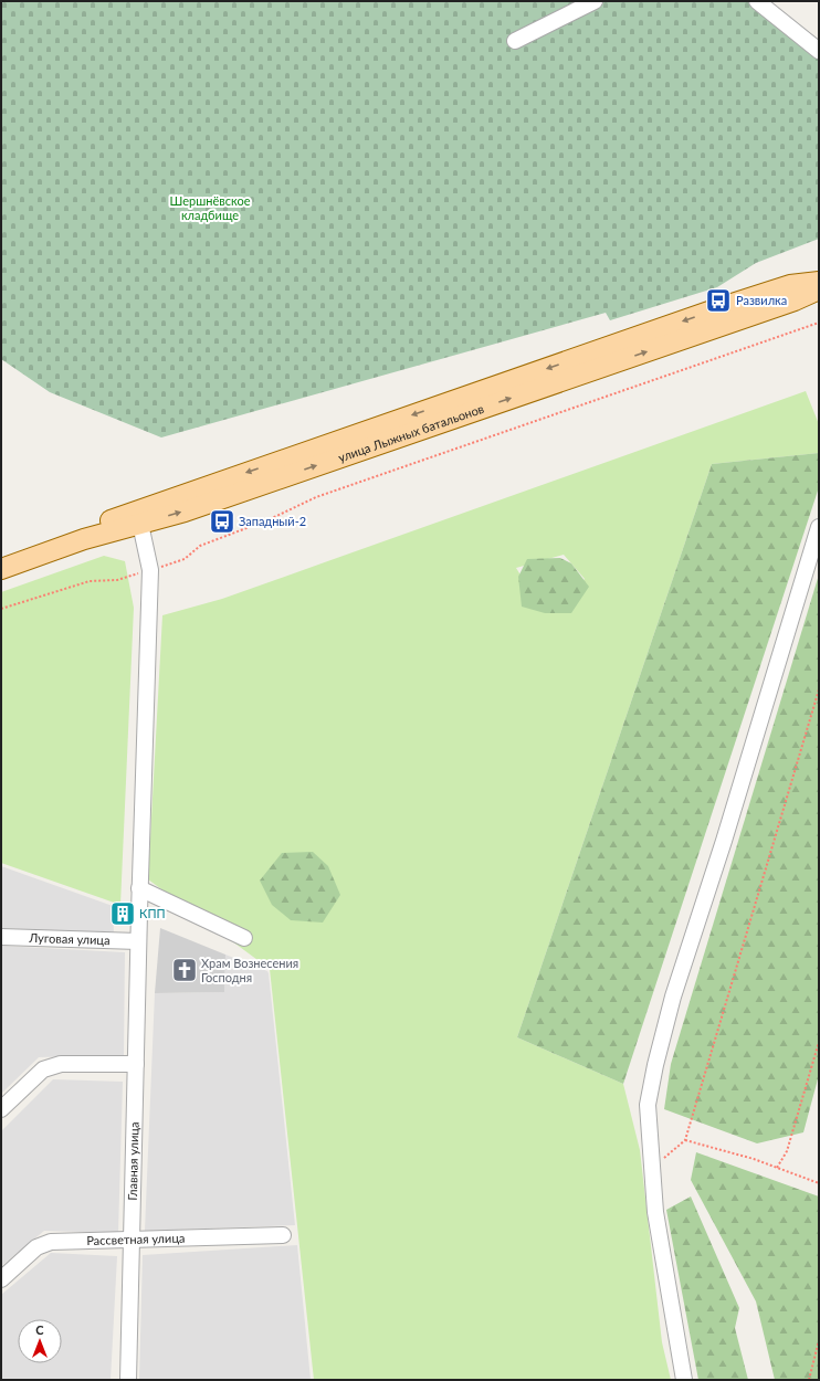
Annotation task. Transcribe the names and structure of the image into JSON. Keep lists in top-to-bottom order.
{
  "streets": {
    "main road": ["улица Лыжных батальонов"],
    "street": ["Луговая улица", "Главная улица", "Рассветная улица"]
  },
  "crossings": [
    ["улица Лыжных батальонов", "Главная улица"],
    ["Луговая улица", "Главная улица"],
    ["Главная улица", "Рассветная улица"]
  ],
  "parks": ["Шершнёвское кладбище"],
  "places": {
    "bus stop": ["Развилка", "Западный-2"],
    "building": ["КПП"],
    "church": ["Храм Вознесения Господня"]
  },
  "north": "top"
}
